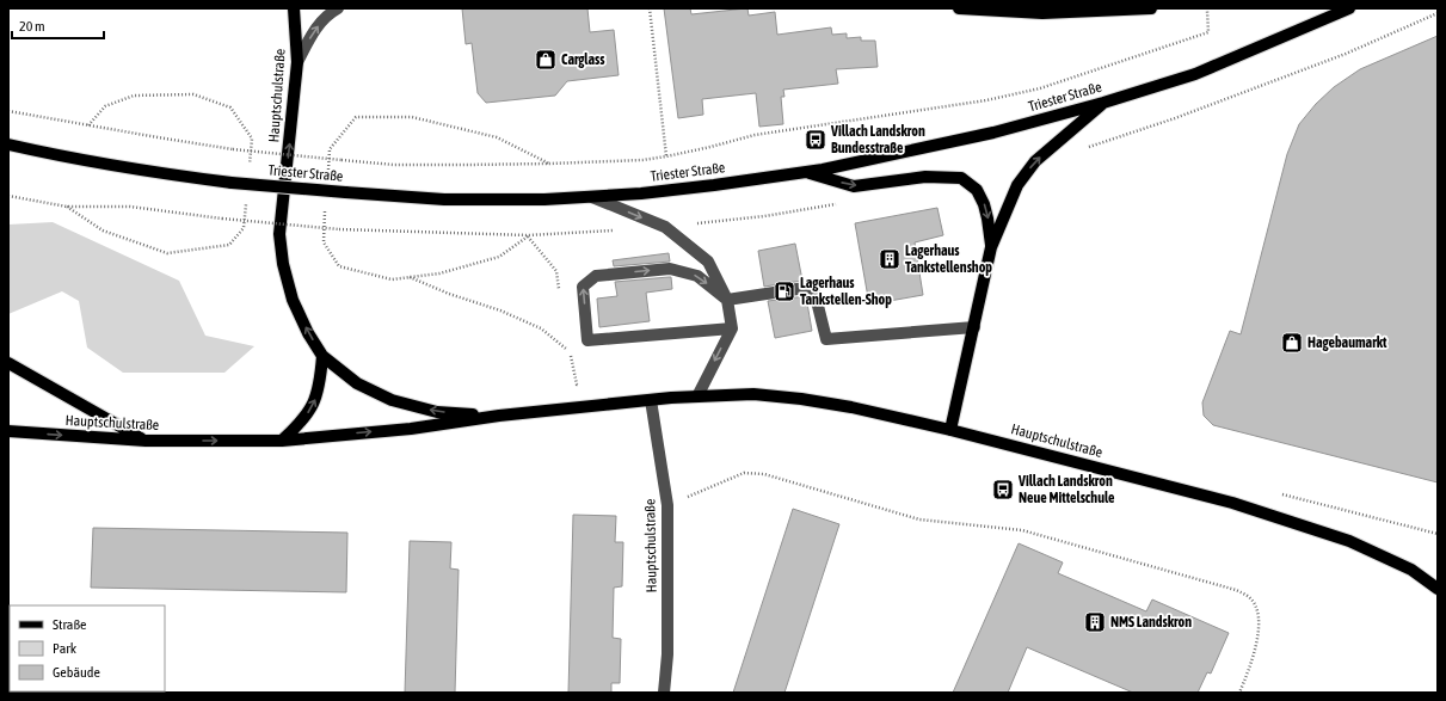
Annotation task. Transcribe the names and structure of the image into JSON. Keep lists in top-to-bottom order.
{
  "streets": {
    "main road": ["Hauptschulstraße", "Triester Straße"]
  },
  "places": {
    "shop": ["Carglass", "Hagebaumarkt"],
    "bus stop": ["Villach Landskron Bundesstraße", "Villach Landskron Neue Mittelschule"],
    "building": ["Lagerhaus Tankstellenshop", "NMS Landskron"],
    "fuel station": ["Lagerhaus Tankstellen-Shop"]
  },
  "legend": ["Straße", "Park", "Gebäude"],
  "scale_bar": "20 m"
}
